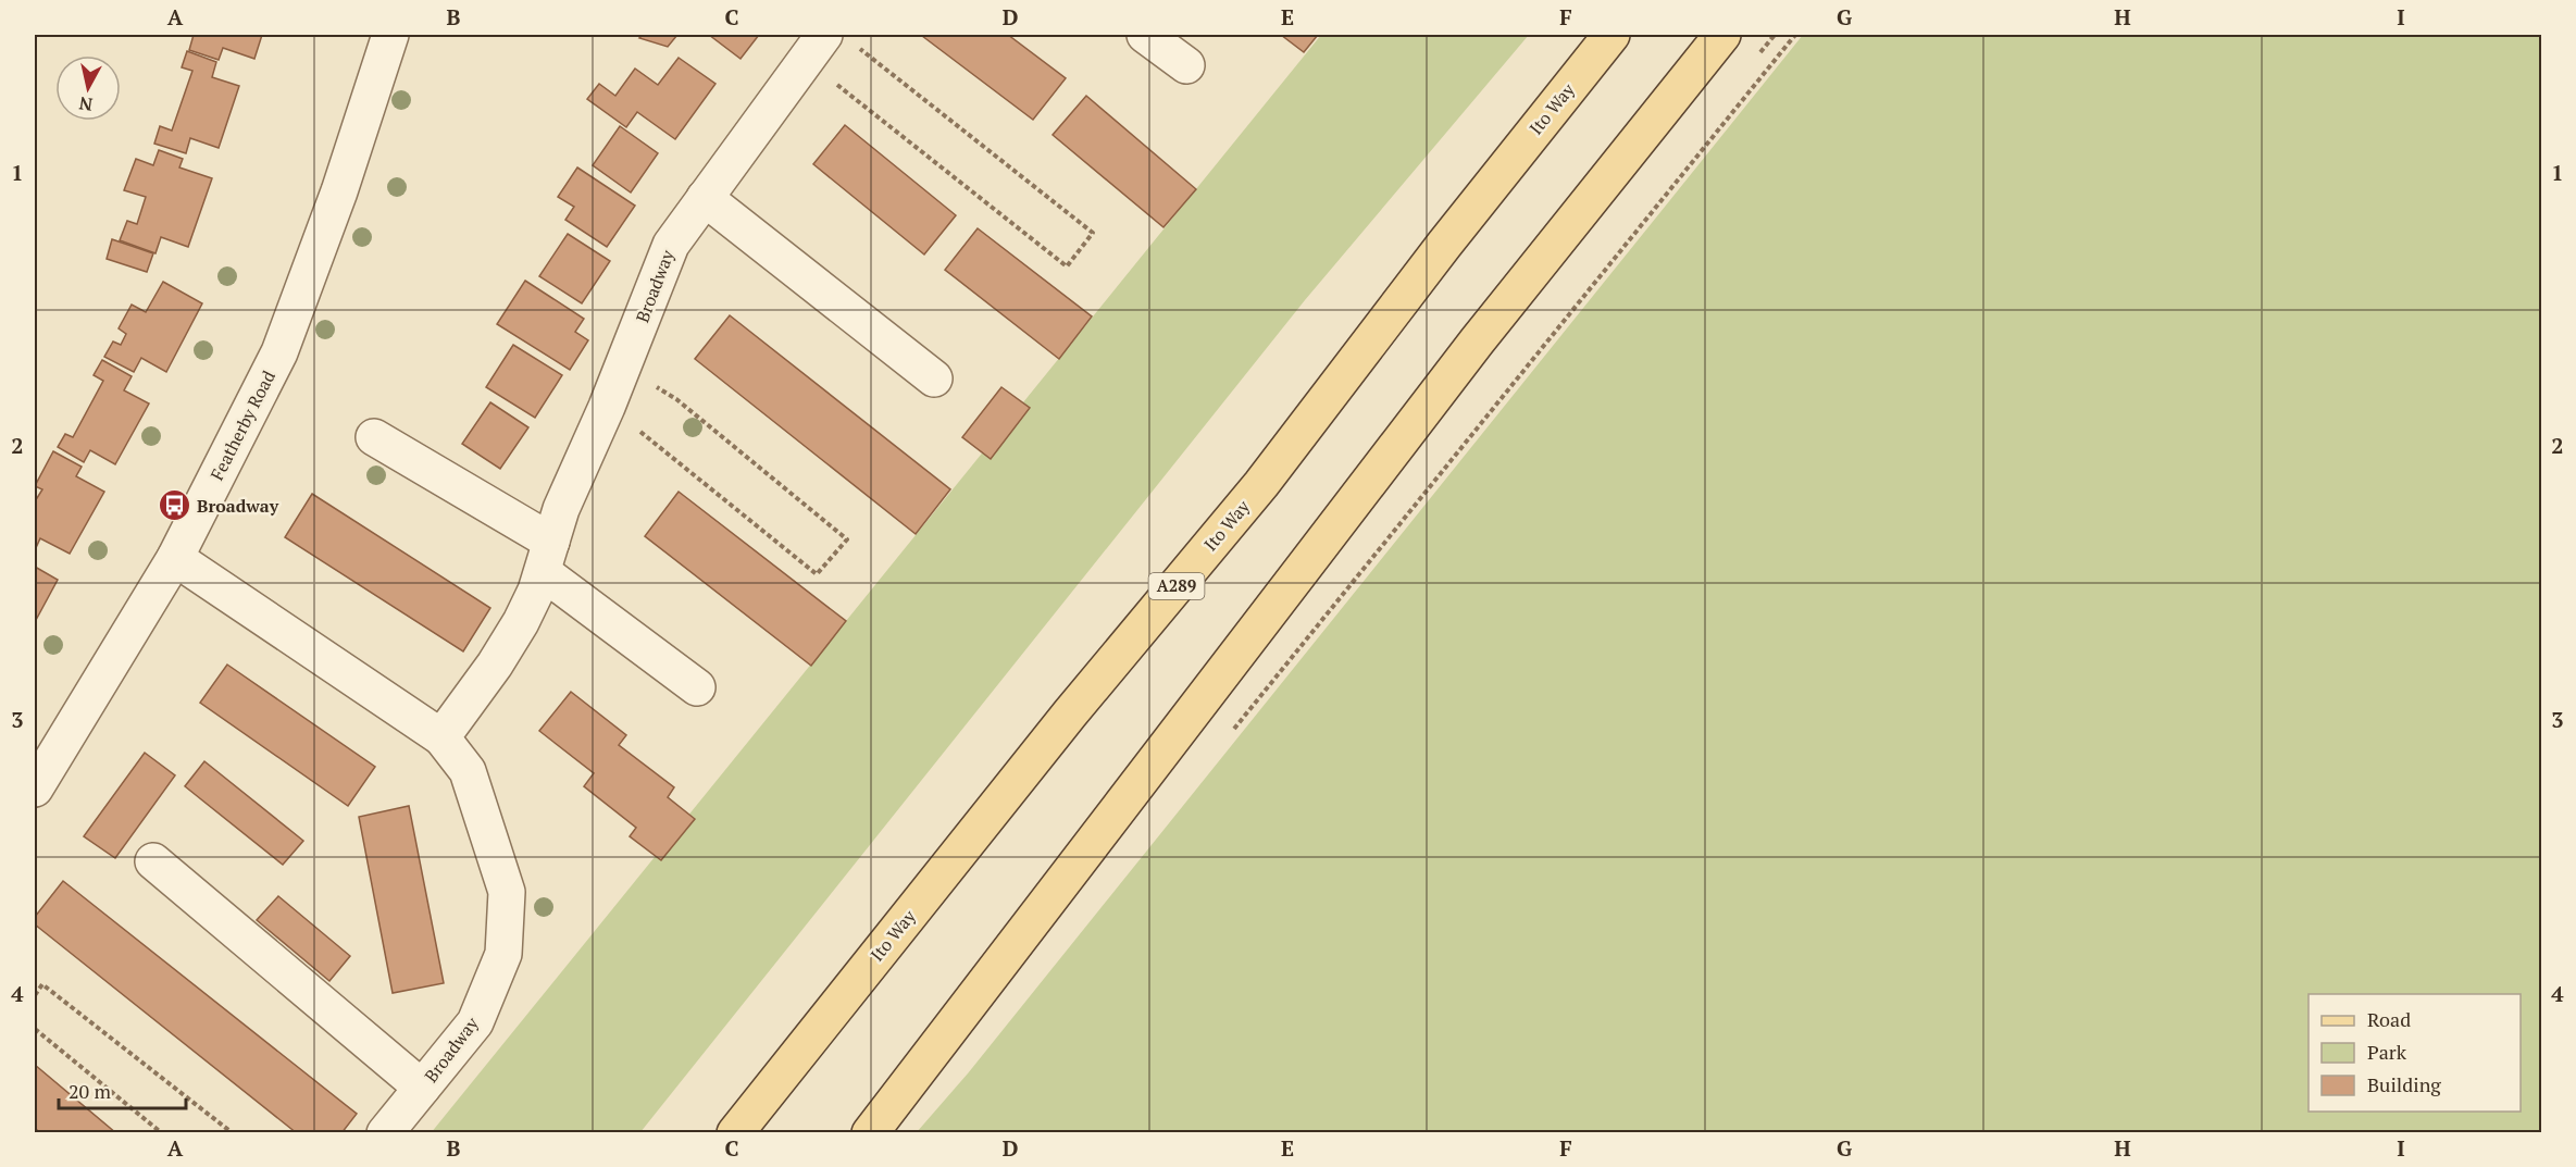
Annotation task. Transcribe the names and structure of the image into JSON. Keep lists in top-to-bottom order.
{
  "streets": {
    "main road": ["Ito Way", "A289"],
    "street": ["Broadway", "Featherby Road"]
  },
  "crossings": [
    ["Broadway", "Featherby Road"]
  ],
  "places": {
    "bus stop": ["Broadway"]
  },
  "legend": ["Road", "Park", "Building"],
  "scale_bar": "20 m",
  "north": "bottom",
  "grid": {
    "columns": [
      "A",
      "B",
      "C",
      "D",
      "E",
      "F",
      "G",
      "H",
      "I"
    ],
    "rows": [
      "1",
      "2",
      "3",
      "4"
    ]
  }
}
